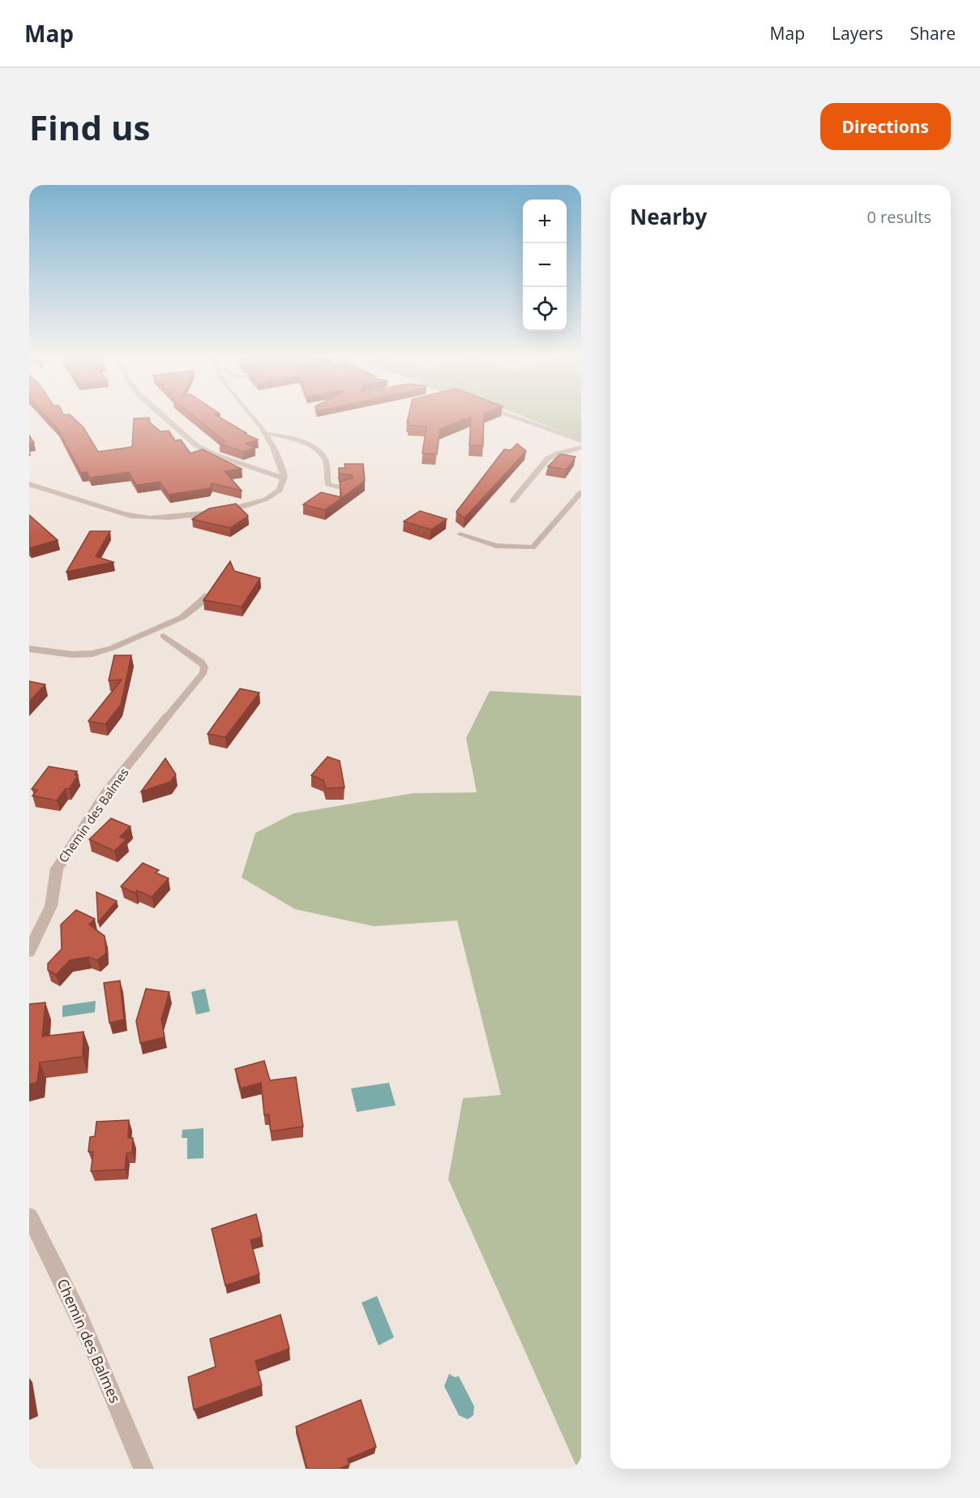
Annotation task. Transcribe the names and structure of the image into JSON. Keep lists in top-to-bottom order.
{
  "streets": {
    "street": ["Chemin des Balmes"]
  },
  "page": {
    "header": "Map",
    "nav": ["Map", "Layers", "Share"],
    "buttons": "Directions",
    "title": "Find us",
    "heading": ["Nearby", "0 results"],
    "map_buttons": ["+", "−"]
  }
}
